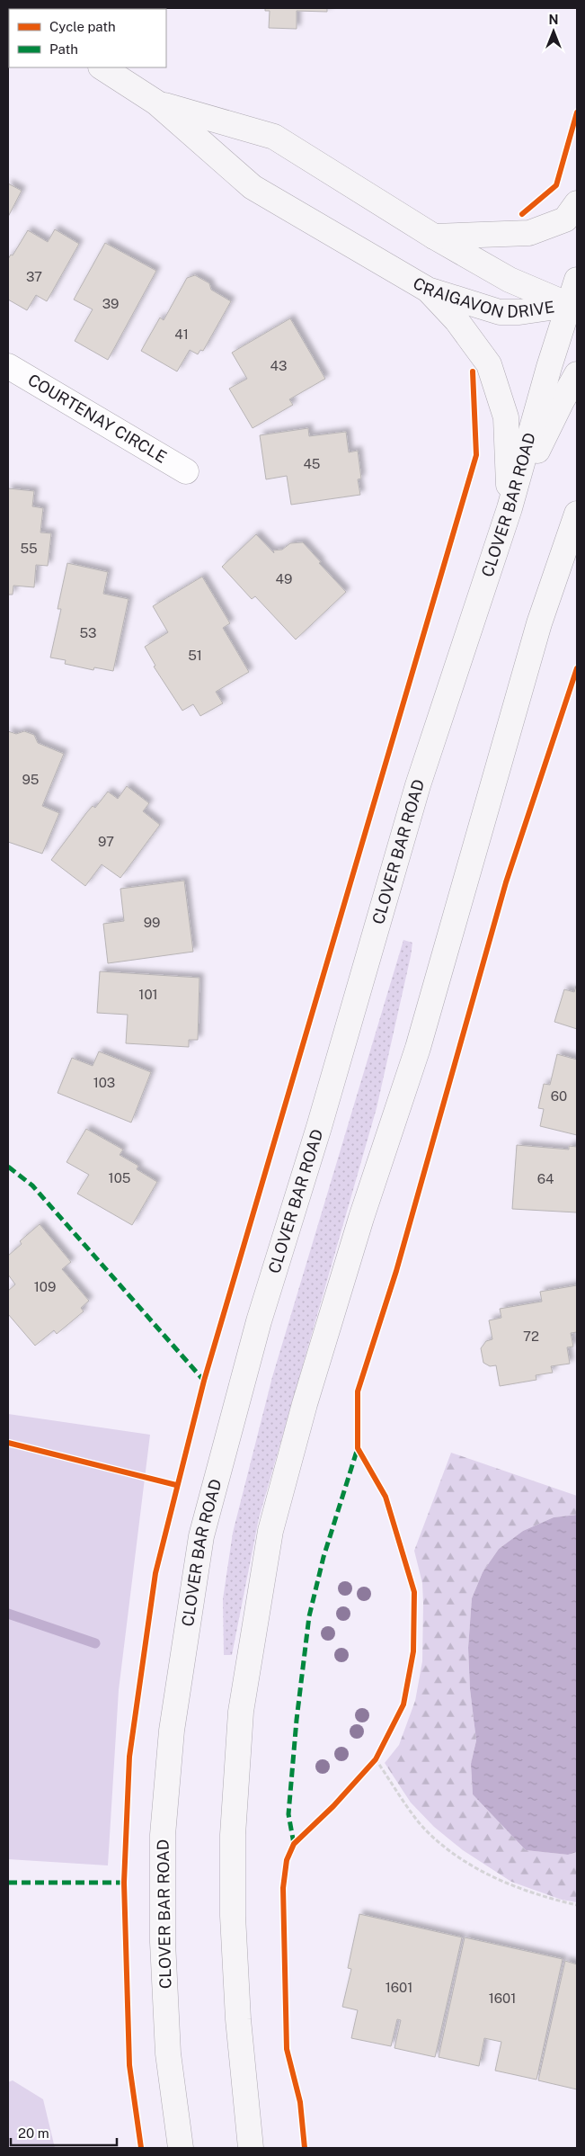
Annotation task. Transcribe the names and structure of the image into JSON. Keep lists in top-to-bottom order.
{
  "streets": {
    "main road": ["CRAIGAVON DRIVE", "CLOVER BAR ROAD"],
    "street": ["COURTENAY CIRCLE"]
  },
  "crossings": [
    ["CRAIGAVON DRIVE", "CLOVER BAR ROAD"]
  ],
  "house_numbers": [
    "37",
    "39",
    "41",
    "43",
    "45",
    "55",
    "49",
    "53",
    "51",
    "95",
    "97",
    "99",
    "101",
    "103",
    "60",
    "105",
    "64",
    "109",
    "72",
    "1601",
    "1601"
  ],
  "legend": ["Cycle path", "Path"],
  "scale_bar": "20 m",
  "north": "top"
}
